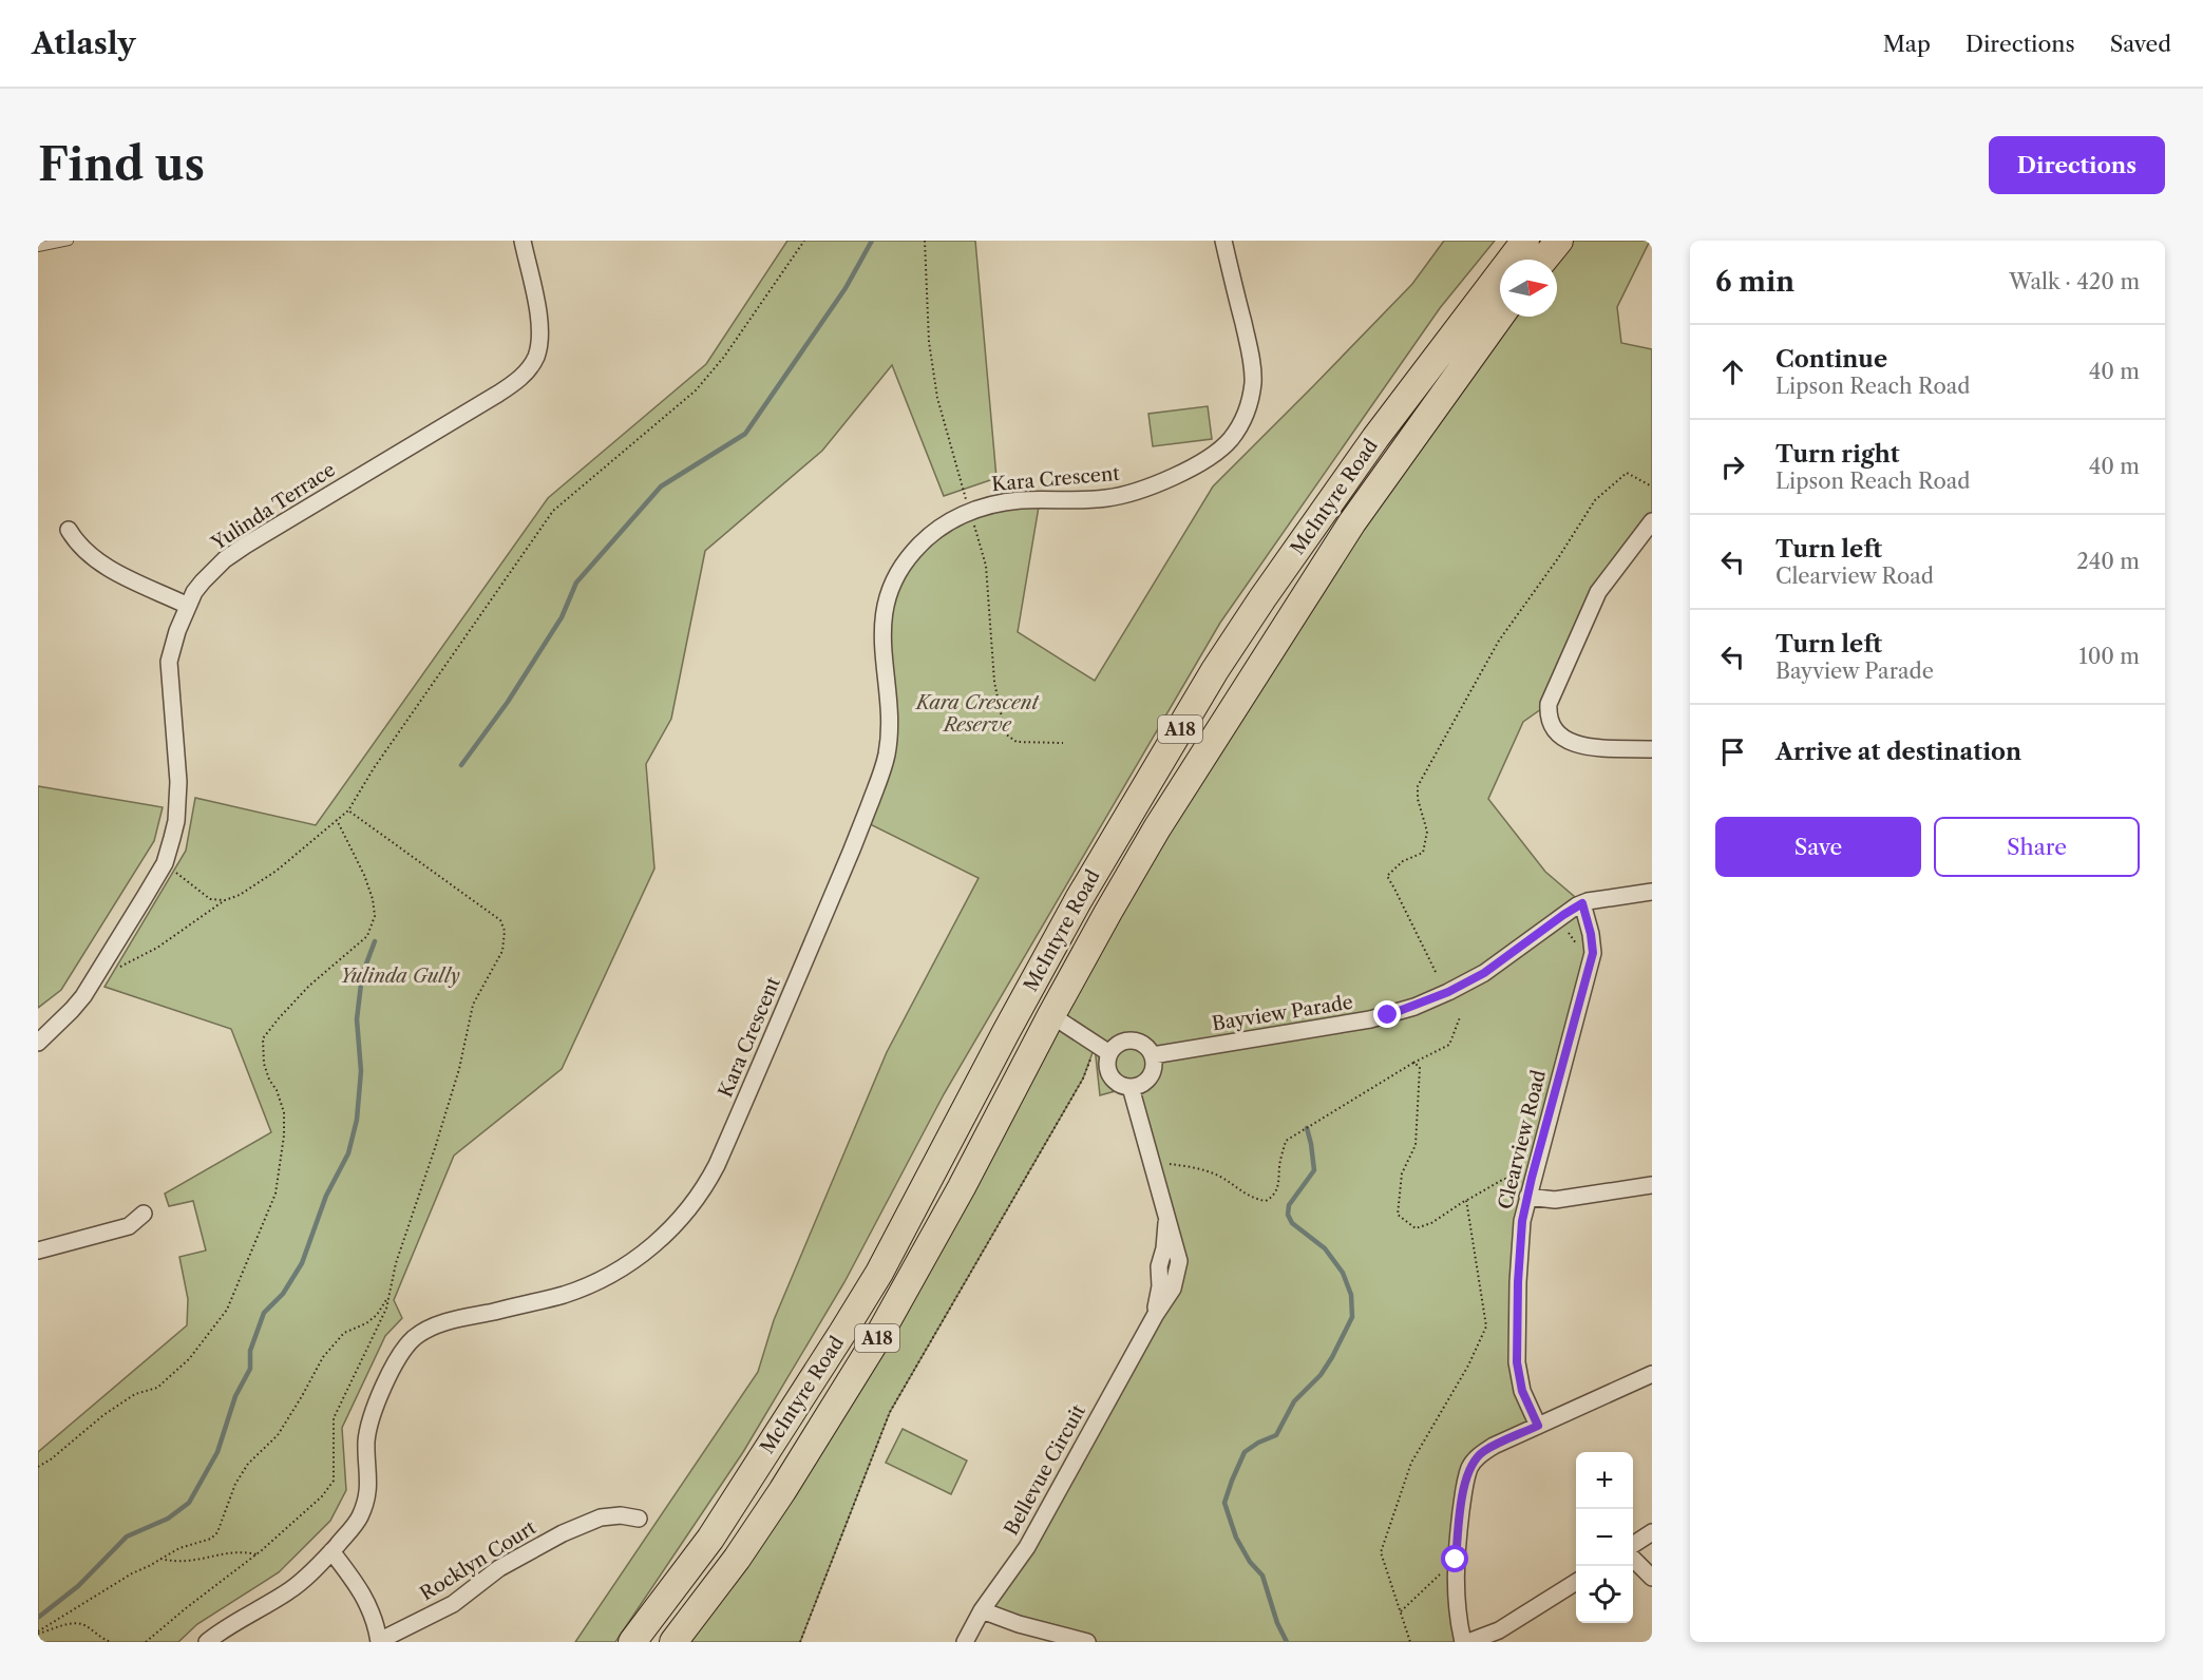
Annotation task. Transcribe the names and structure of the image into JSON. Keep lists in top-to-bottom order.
{
  "streets": {
    "main road": ["McIntyre Road", "A18"],
    "street": [
      "Kara Crescent",
      "Yulinda Terrace",
      "Bayview Parade",
      "Clearview Road",
      "Bellevue Circuit",
      "Rocklyn Court"
    ]
  },
  "crossings": [
    ["Bayview Parade", "Clearview Road"],
    ["Bayview Parade", "Bellevue Circuit"]
  ],
  "parks": ["Kara Crescent Reserve", "Yulinda Gully"],
  "north": "right",
  "page": {
    "header": "Atlasly",
    "nav": ["Map", "Directions", "Saved"],
    "buttons": [
      "Directions",
      ["Save", "Share"]
    ],
    "title": "Find us",
    "heading": ["6 min", "Walk · 420 m"],
    "list": [
      ["Continue", "Lipson Reach Road", "40 m"],
      ["Turn right", "Lipson Reach Road", "40 m"],
      ["Turn left", "Clearview Road", "240 m"],
      ["Turn left", "Bayview Parade", "100 m"],
      "Arrive at destination"
    ],
    "map_buttons": ["+", "−"]
  }
}
